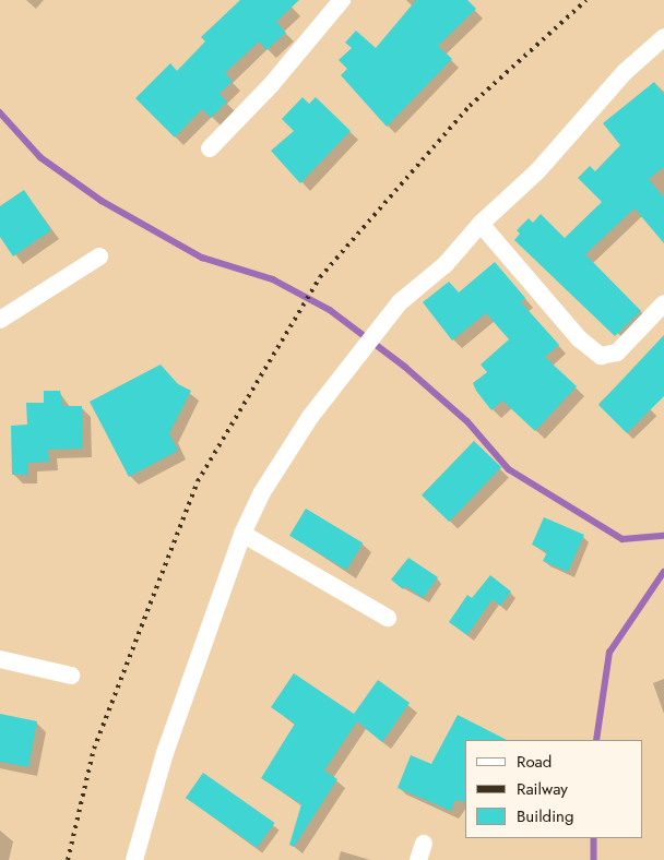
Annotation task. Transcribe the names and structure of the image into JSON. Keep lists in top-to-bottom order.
{
  "legend": ["Road", "Railway", "Building"]
}
